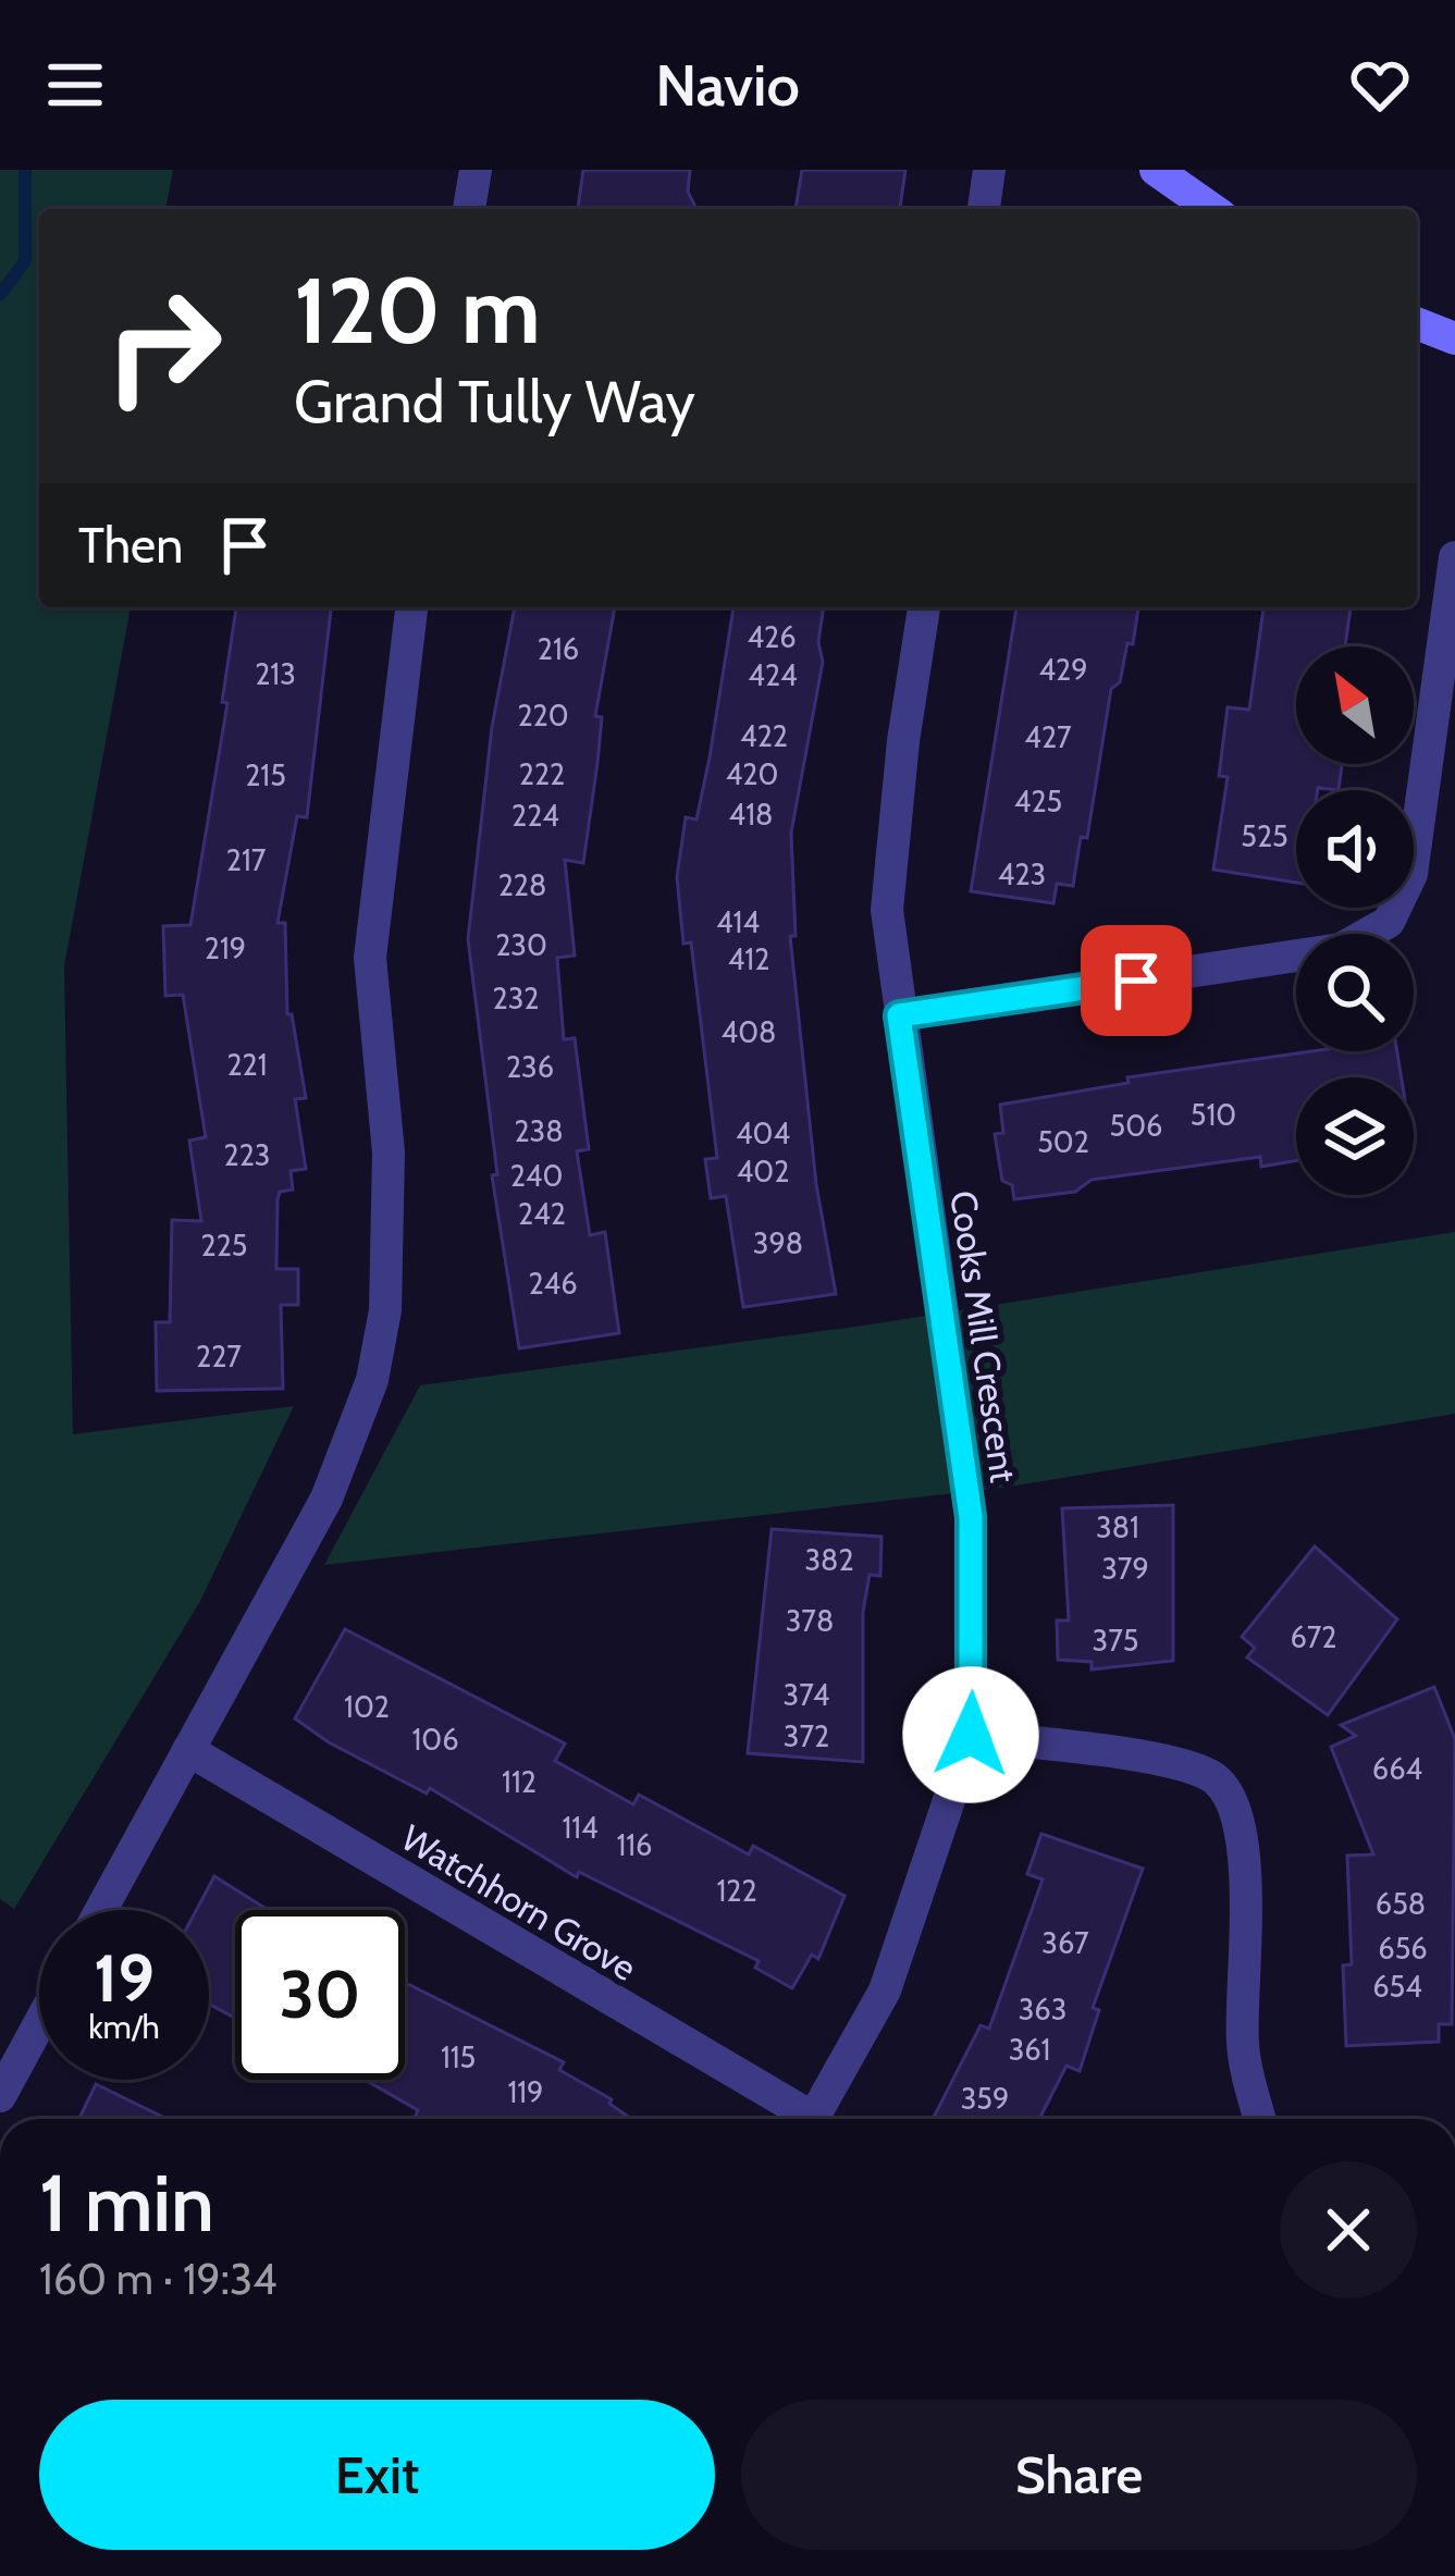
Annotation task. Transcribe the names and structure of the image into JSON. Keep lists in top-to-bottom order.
{
  "streets": {
    "street": ["Cooks Mill Crescent", "Watchhorn Grove"]
  },
  "house_numbers": [
    "426",
    "216",
    "429",
    "213",
    "424",
    "220",
    "422",
    "427",
    "222",
    "420",
    "215",
    "425",
    "418",
    "224",
    "525",
    "217",
    "423",
    "228",
    "414",
    "230",
    "219",
    "412",
    "232",
    "408",
    "221",
    "236",
    "510",
    "506",
    "238",
    "404",
    "502",
    "223",
    "402",
    "240",
    "242",
    "398",
    "225",
    "246",
    "227",
    "381",
    "382",
    "379",
    "378",
    "672",
    "375",
    "374",
    "102",
    "372",
    "106",
    "664",
    "112",
    "114",
    "116",
    "122",
    "658",
    "367",
    "656",
    "654",
    "363",
    "361",
    "115",
    "119",
    "359"
  ],
  "north": "top left",
  "page": {
    "header": "Navio",
    "turn": ["120 m", "Grand Tully Way"],
    "then": "Then",
    "speed": "19 km/h",
    "limit": "30",
    "heading": ["1 min", "160 m · 19:34"],
    "buttons": ["Exit", "Share"]
  }
}
